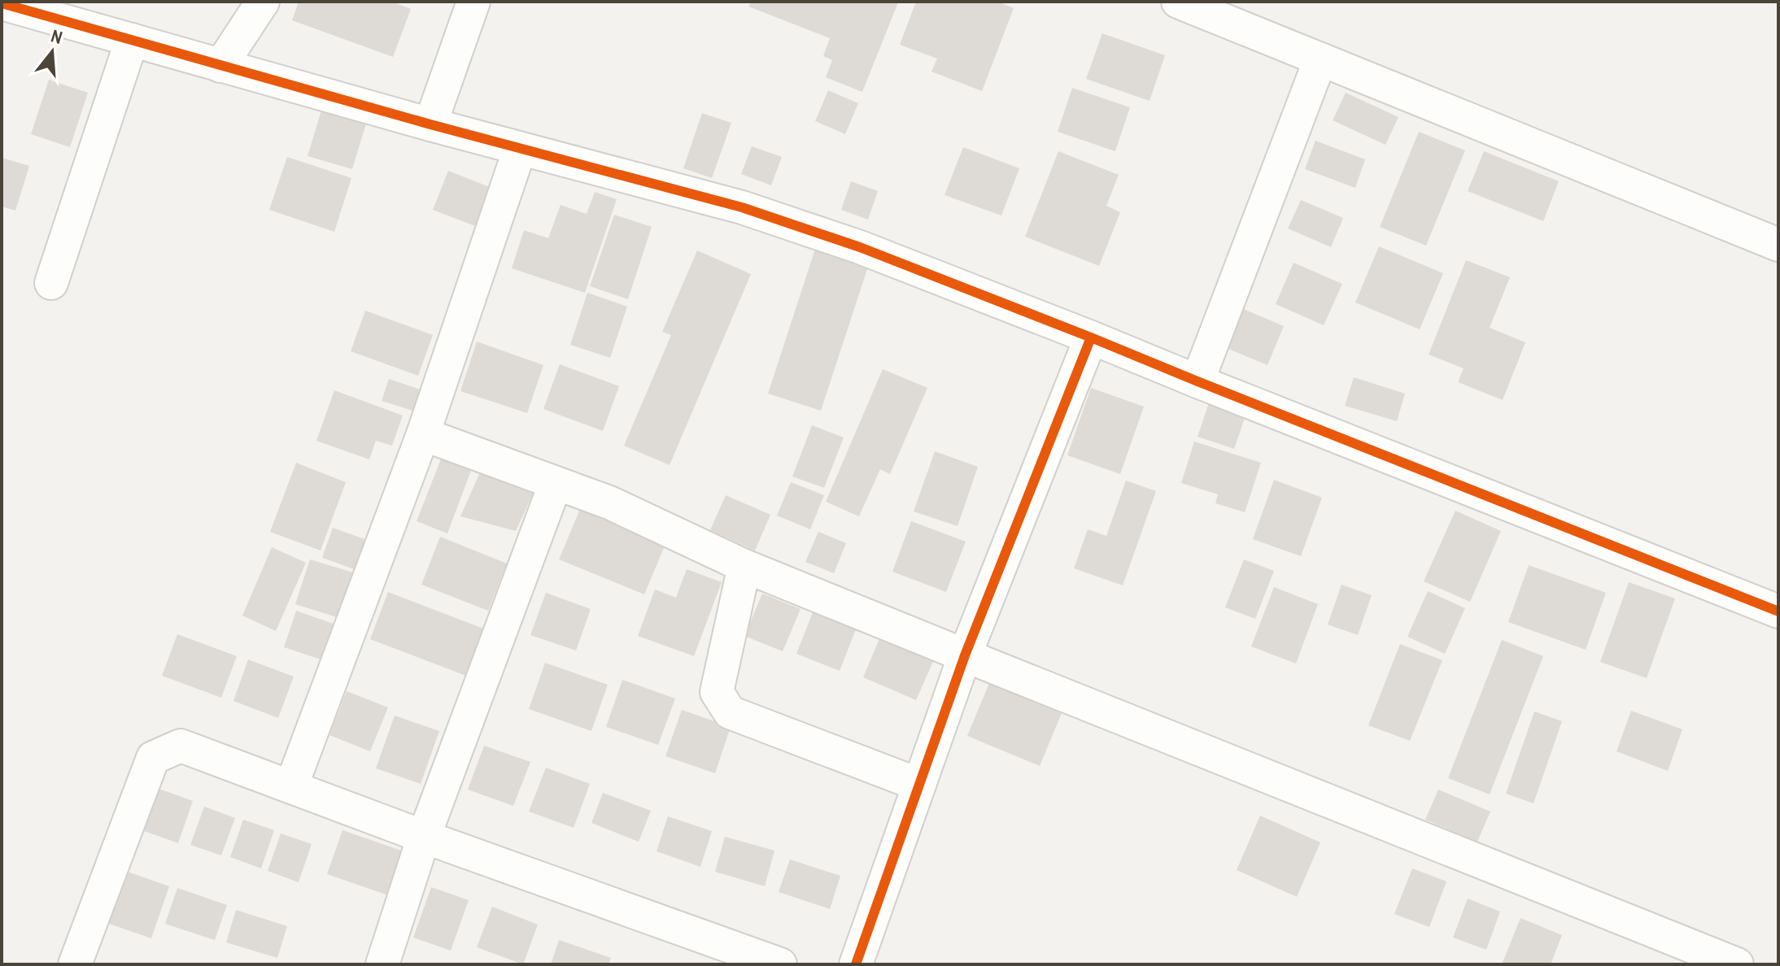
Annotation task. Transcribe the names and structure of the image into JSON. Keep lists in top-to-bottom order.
{
  "north": "top"
}
